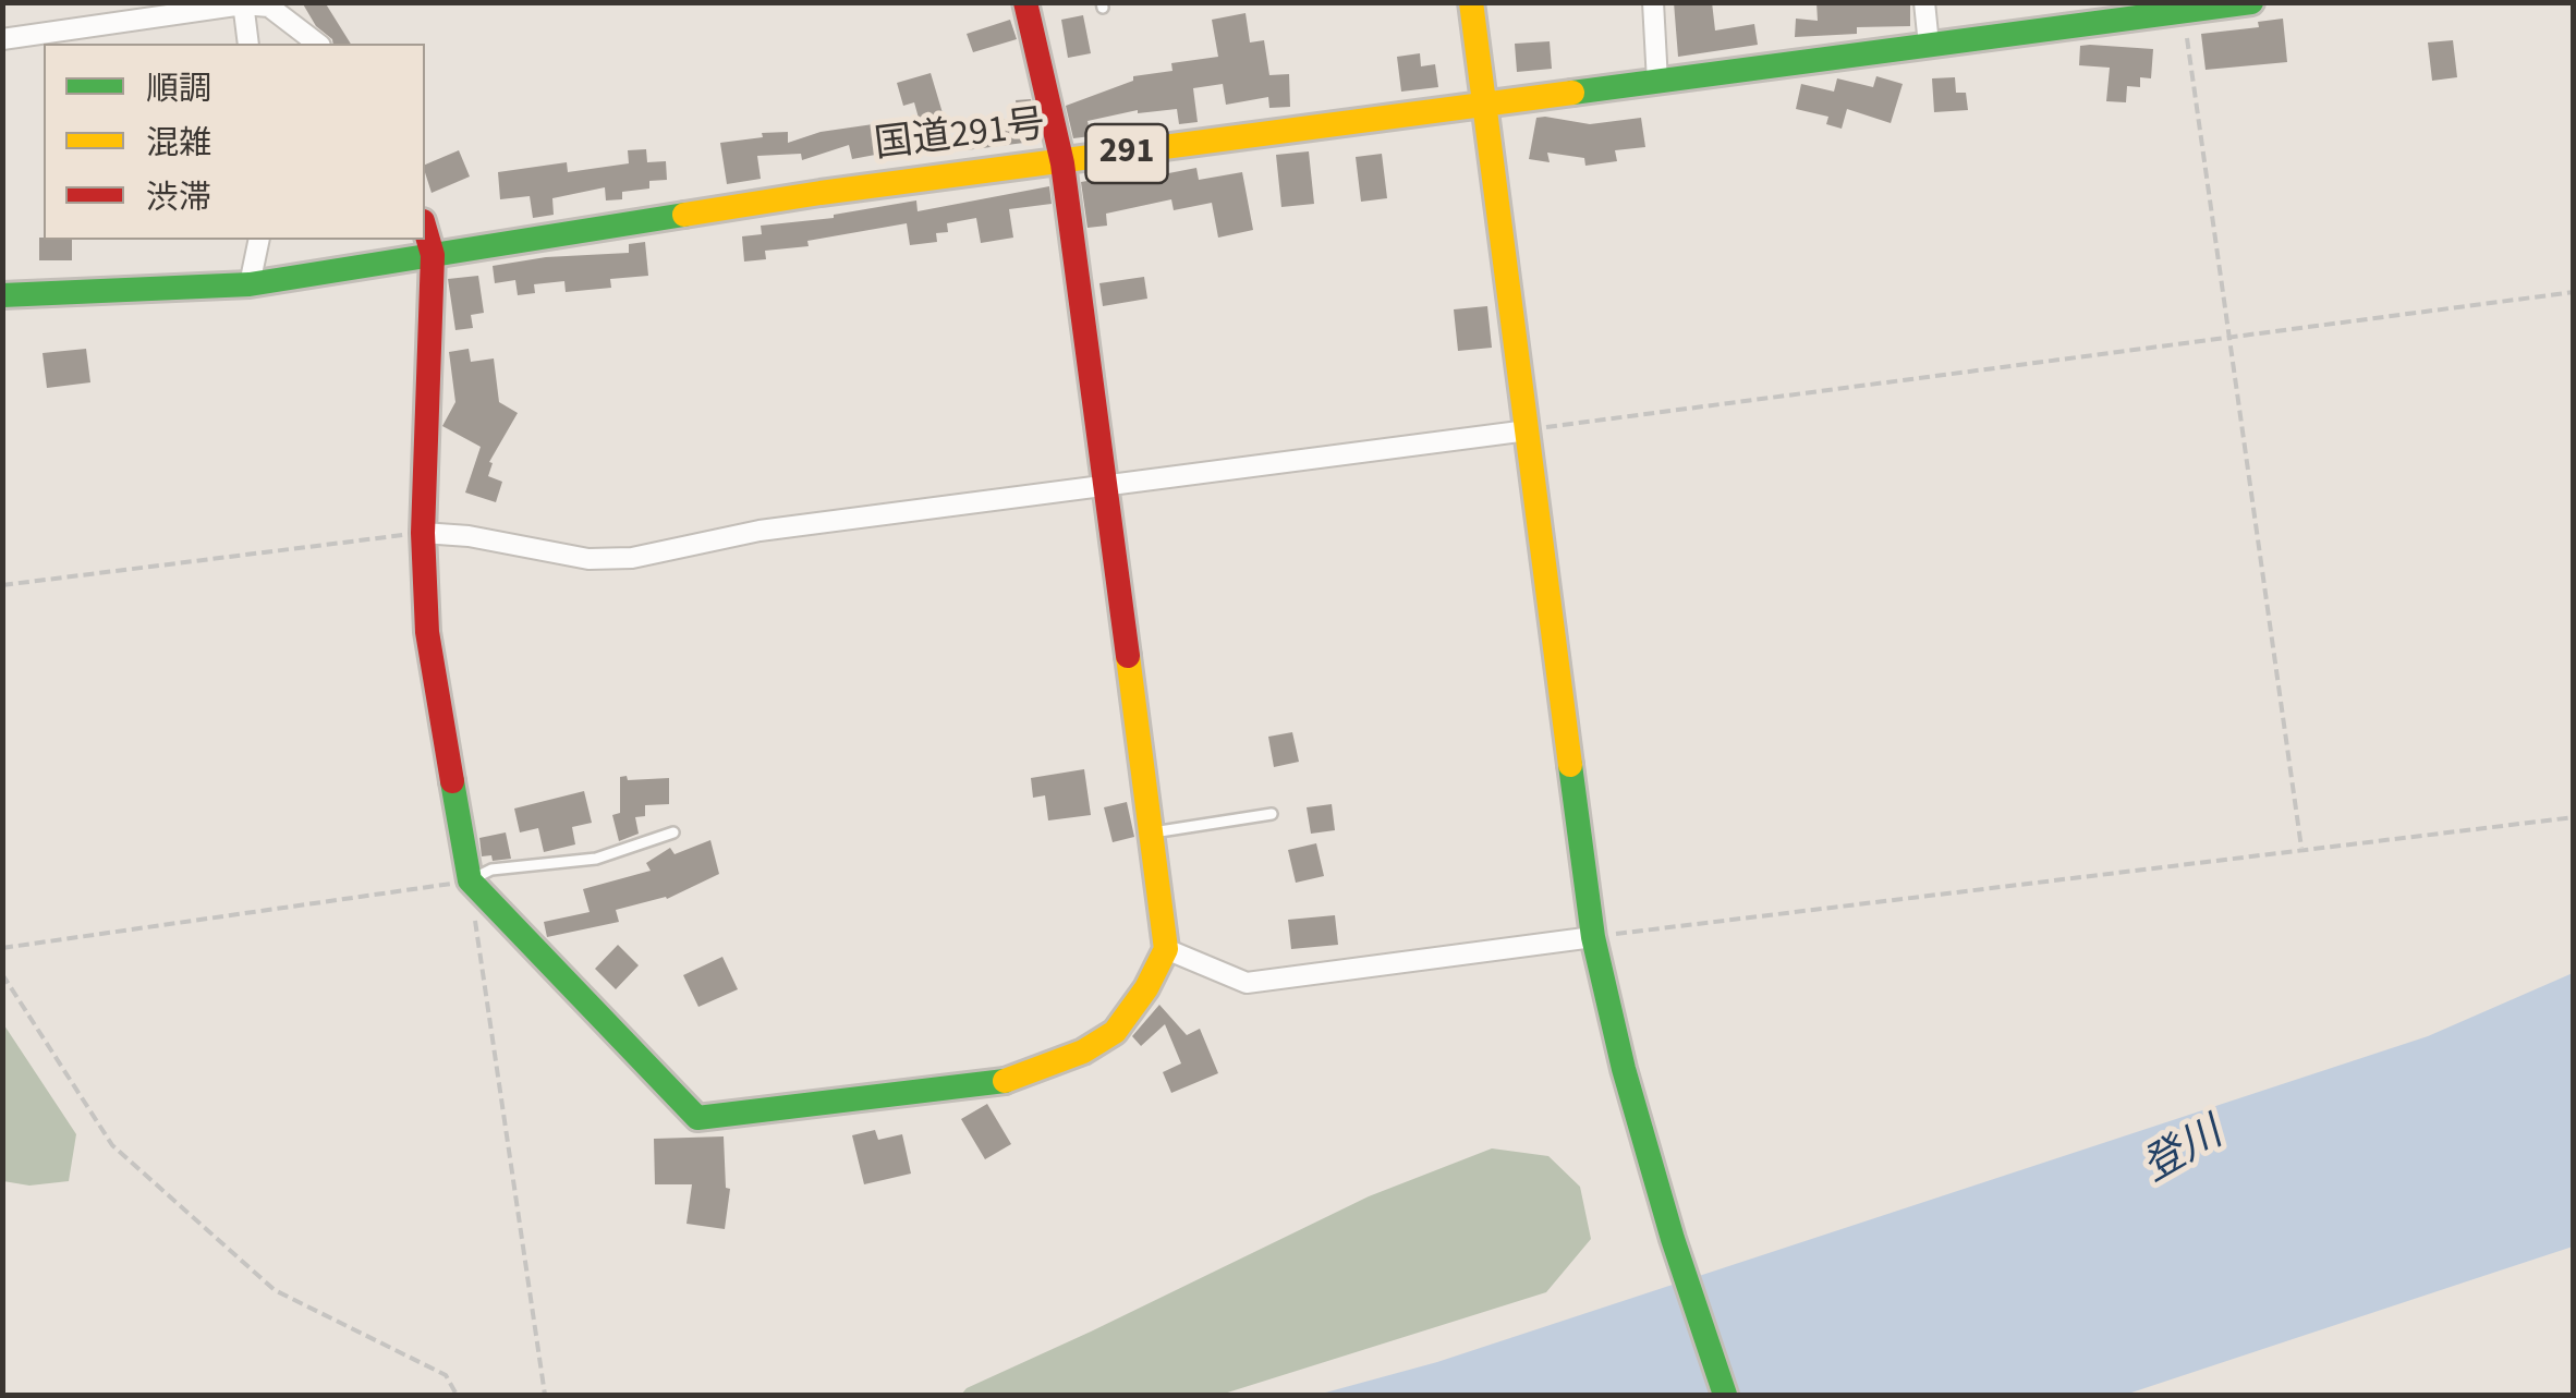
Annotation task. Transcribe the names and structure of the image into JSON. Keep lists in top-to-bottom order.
{
  "streets": {
    "main road": ["国道291号", "291"]
  },
  "water": ["登川"],
  "legend": ["順調", "混雑", "渋滞"]
}
